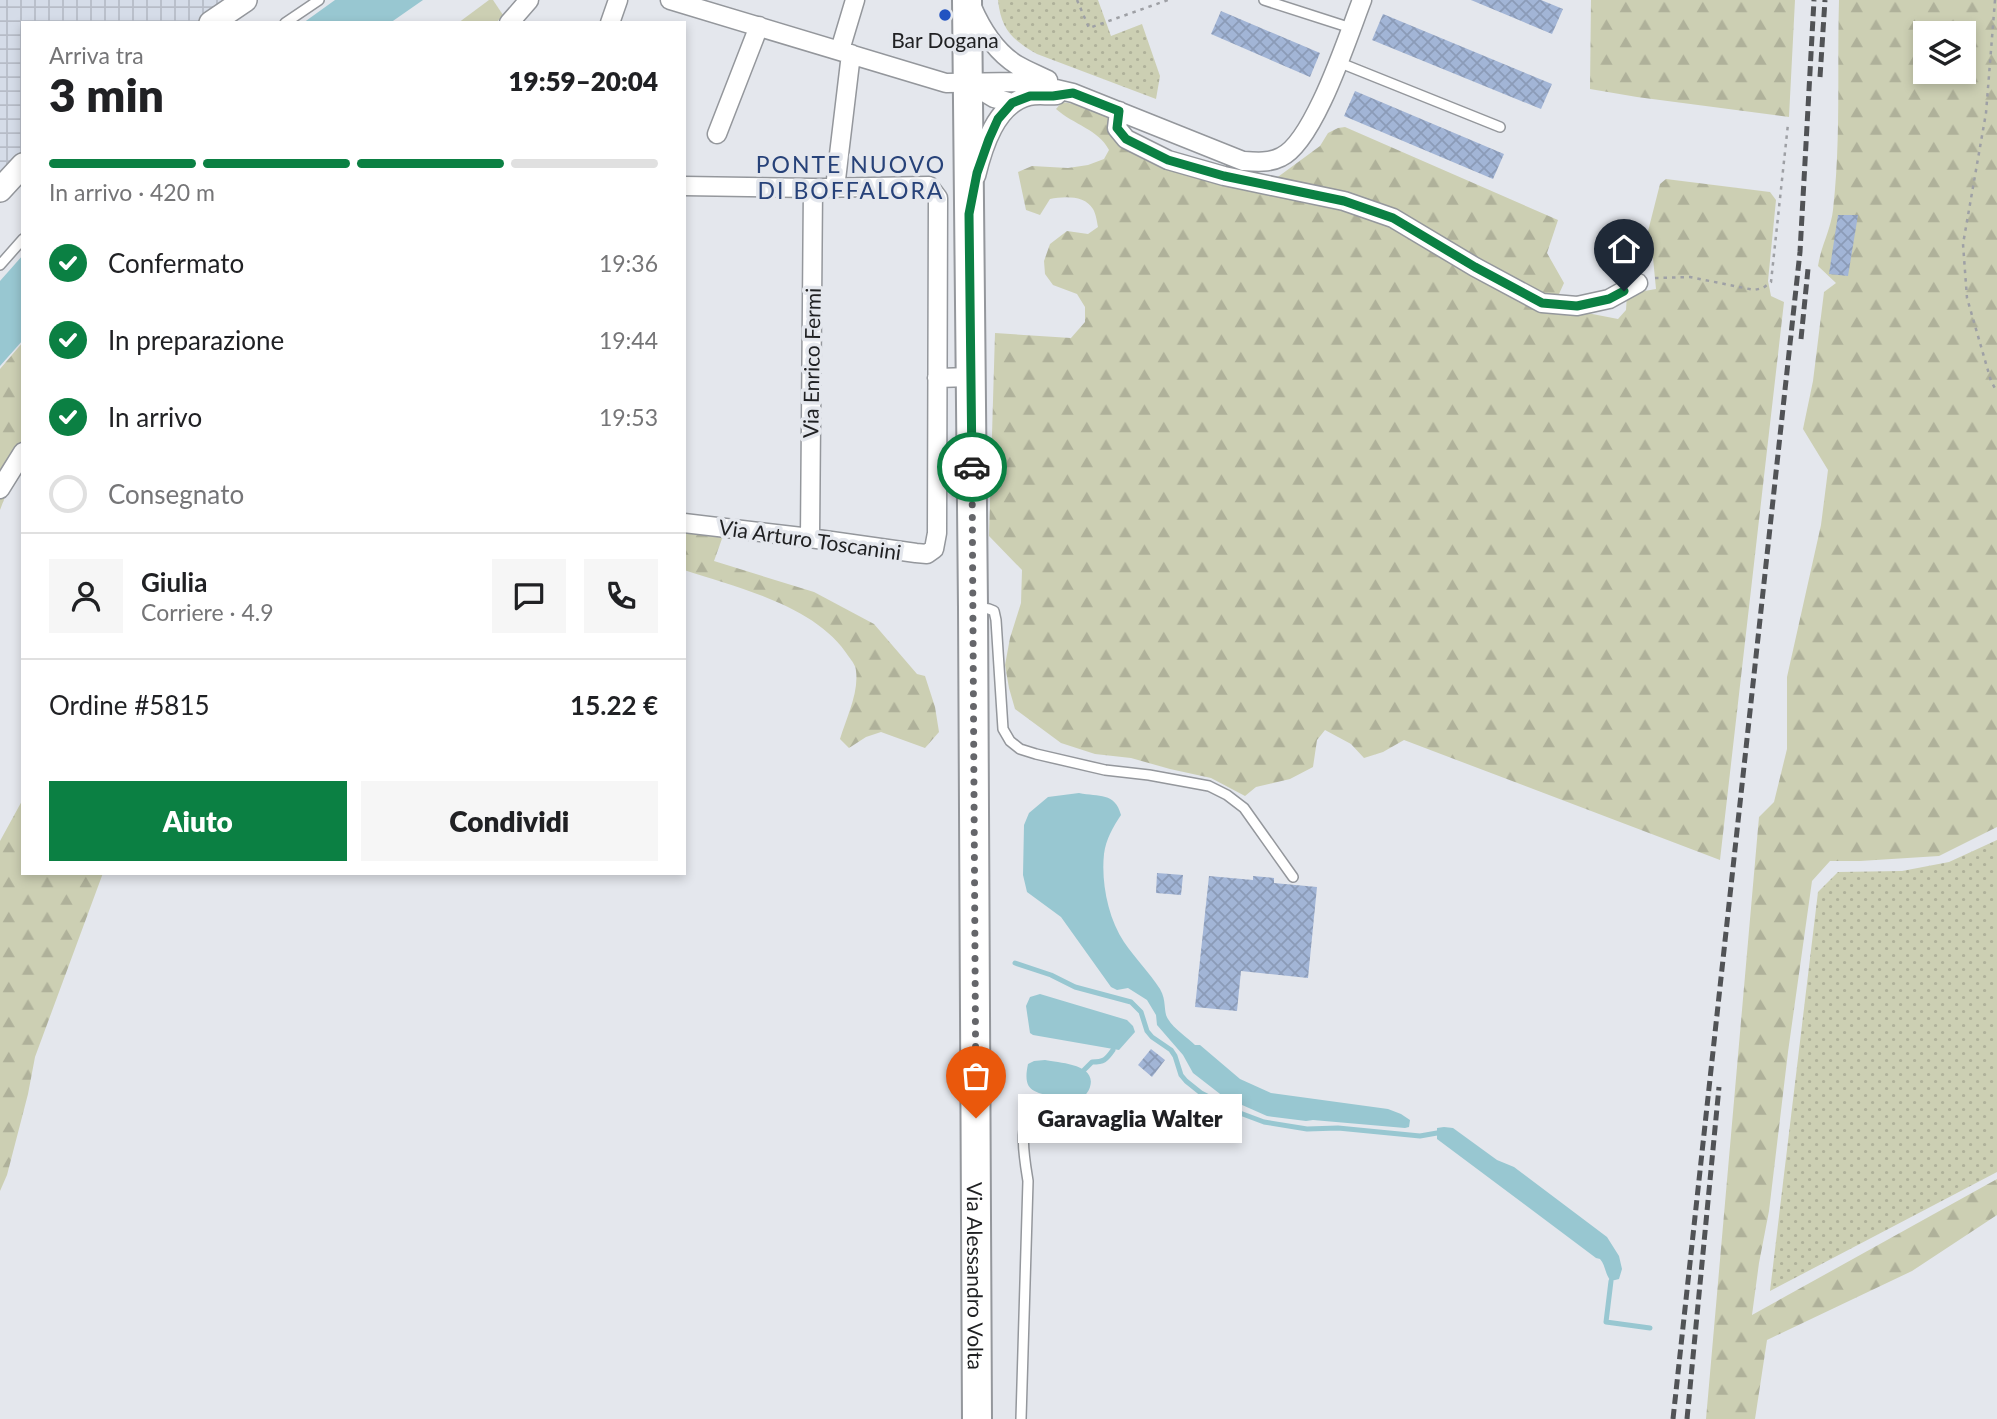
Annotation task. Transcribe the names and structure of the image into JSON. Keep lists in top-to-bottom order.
{
  "streets": {
    "main road": ["Via Alessandro Volta"],
    "street": ["Via Enrico Fermi", "Via Arturo Toscanini"]
  },
  "crossings": [
    ["Via Enrico Fermi", "Via Arturo Toscanini"]
  ],
  "districts": ["PONTE NUOVO DI BOFFALORA"],
  "places": ["Bar Dogana", "Garavaglia Walter"],
  "page": {
    "heading": ["3 min", "Arriva tra", "19:59–20:04"],
    "panel": [
      "Giulia",
      "Corriere · 4.9",
      "Ordine #5815",
      "15.22 €"
    ],
    "bar": "In arrivo · 420 m",
    "list": [
      ["Confermato", "19:36"],
      ["In preparazione", "19:44"],
      ["In arrivo", "19:53"],
      "Consegnato"
    ],
    "buttons": ["Aiuto", "Condividi"],
    "bubble": "Garavaglia Walter"
  }
}
